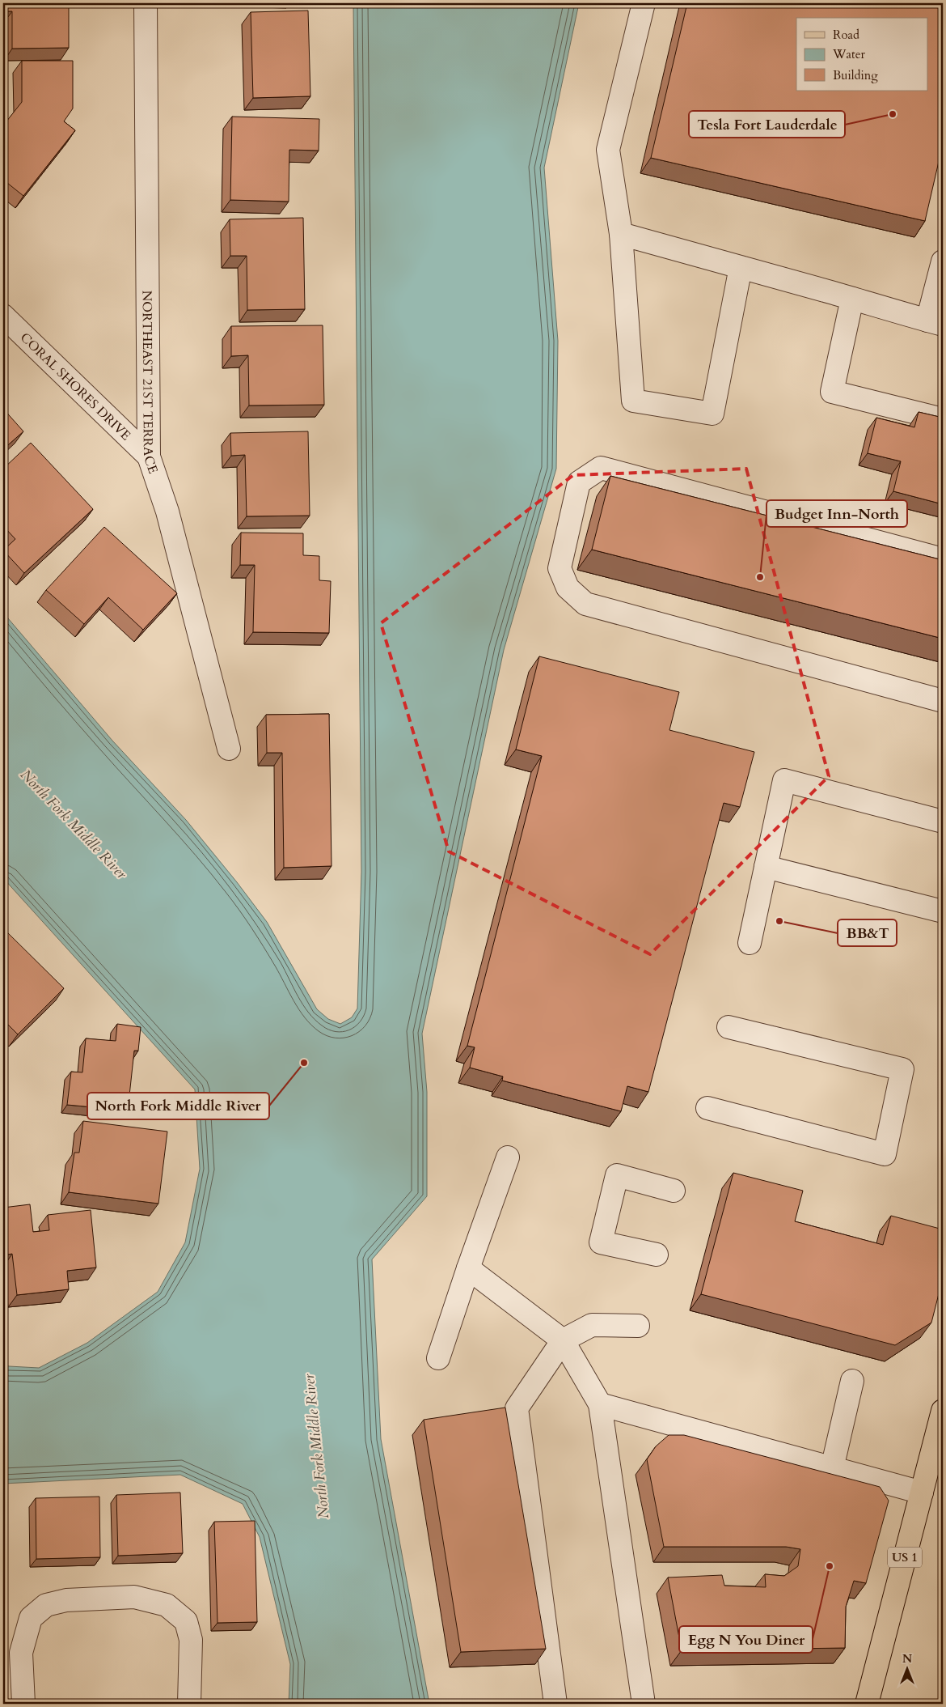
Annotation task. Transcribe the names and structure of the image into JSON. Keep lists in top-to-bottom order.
{
  "streets": {
    "main road": ["US 1"],
    "street": ["NORTHEAST 21ST TERRACE", "CORAL SHORES DRIVE"]
  },
  "crossings": [
    ["NORTHEAST 21ST TERRACE", "CORAL SHORES DRIVE"]
  ],
  "water": ["North Fork Middle River"],
  "places": [
    "Tesla Fort Lauderdale",
    "Budget Inn-North",
    "BB&T",
    "North Fork Middle River",
    "Egg N You Diner"
  ],
  "legend": ["Road", "Water", "Building"],
  "north": "top"
}
